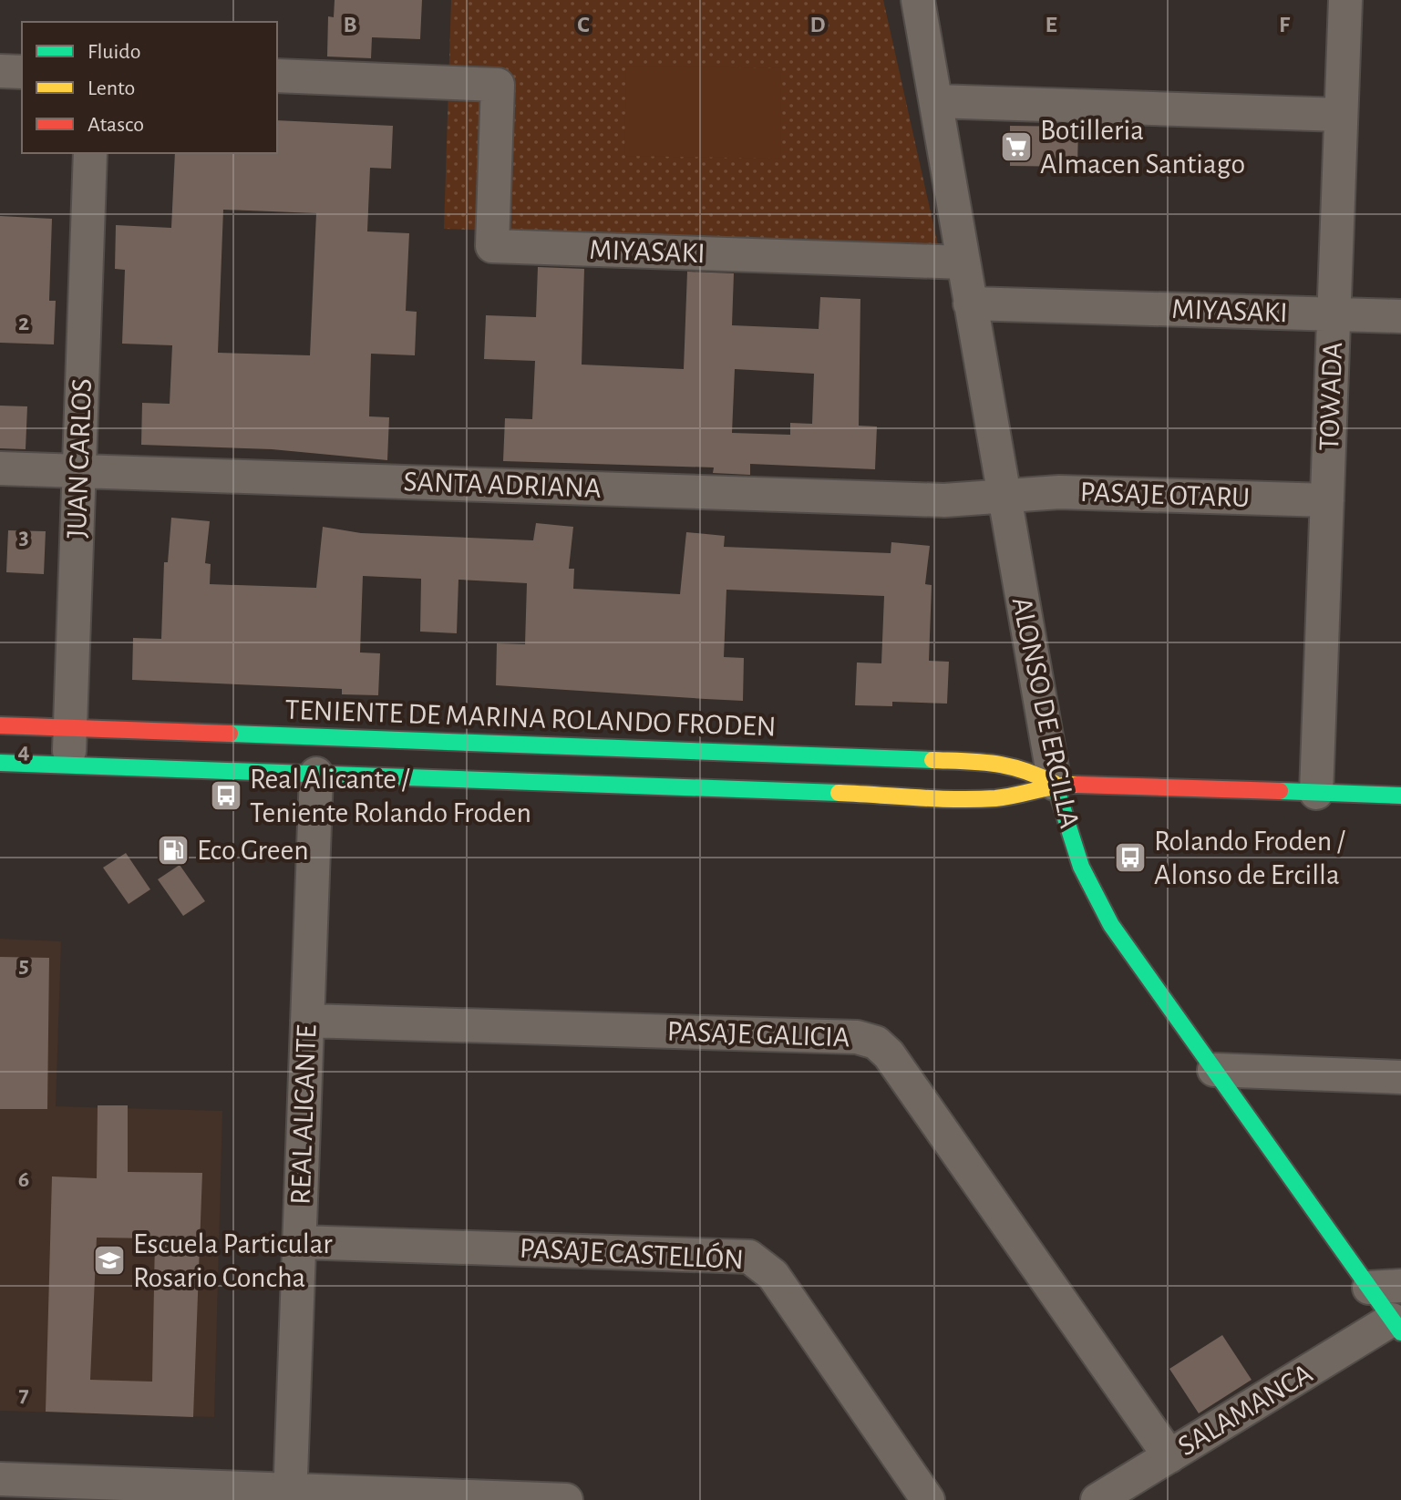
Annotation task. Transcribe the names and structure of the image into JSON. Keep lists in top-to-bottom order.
{
  "streets": {
    "street": [
      "MIYASAKI",
      "TOWADA",
      "JUAN CARLOS",
      "SANTA ADRIANA",
      "PASAJE OTARU",
      "ALONSO DE ERCILLA",
      "TENIENTE DE MARINA ROLANDO FRODEN",
      "PASAJE GALICIA",
      "REAL ALICANTE",
      "PASAJE CASTELLÓN",
      "SALAMANCA"
    ]
  },
  "crossings": [
    ["MIYASAKI", "TOWADA"],
    ["MIYASAKI", "ALONSO DE ERCILLA"],
    ["TOWADA", "PASAJE OTARU"],
    ["TOWADA", "TENIENTE DE MARINA ROLANDO FRODEN"],
    ["JUAN CARLOS", "SANTA ADRIANA"],
    ["JUAN CARLOS", "TENIENTE DE MARINA ROLANDO FRODEN"],
    ["SANTA ADRIANA", "PASAJE OTARU"],
    ["SANTA ADRIANA", "ALONSO DE ERCILLA"],
    ["PASAJE OTARU", "ALONSO DE ERCILLA"],
    ["ALONSO DE ERCILLA", "TENIENTE DE MARINA ROLANDO FRODEN"],
    ["ALONSO DE ERCILLA", "SALAMANCA"],
    ["TENIENTE DE MARINA ROLANDO FRODEN", "REAL ALICANTE"],
    ["PASAJE GALICIA", "REAL ALICANTE"],
    ["PASAJE GALICIA", "SALAMANCA"],
    ["REAL ALICANTE", "PASAJE CASTELLÓN"]
  ],
  "places": {
    "supermarket": ["Botilleria Almacen Santiago"],
    "bus stop": ["Real Alicante / Teniente Rolando Froden", "Rolando Froden / Alonso de Ercilla"],
    "fuel station": ["Eco Green"],
    "school or university": ["Escuela Particular Rosario Concha"]
  },
  "legend": ["Fluido", "Lento", "Atasco"],
  "grid": {
    "columns": [
      "B",
      "C",
      "D",
      "E",
      "F"
    ],
    "rows": [
      "2",
      "3",
      "4",
      "5",
      "6",
      "7"
    ]
  }
}
